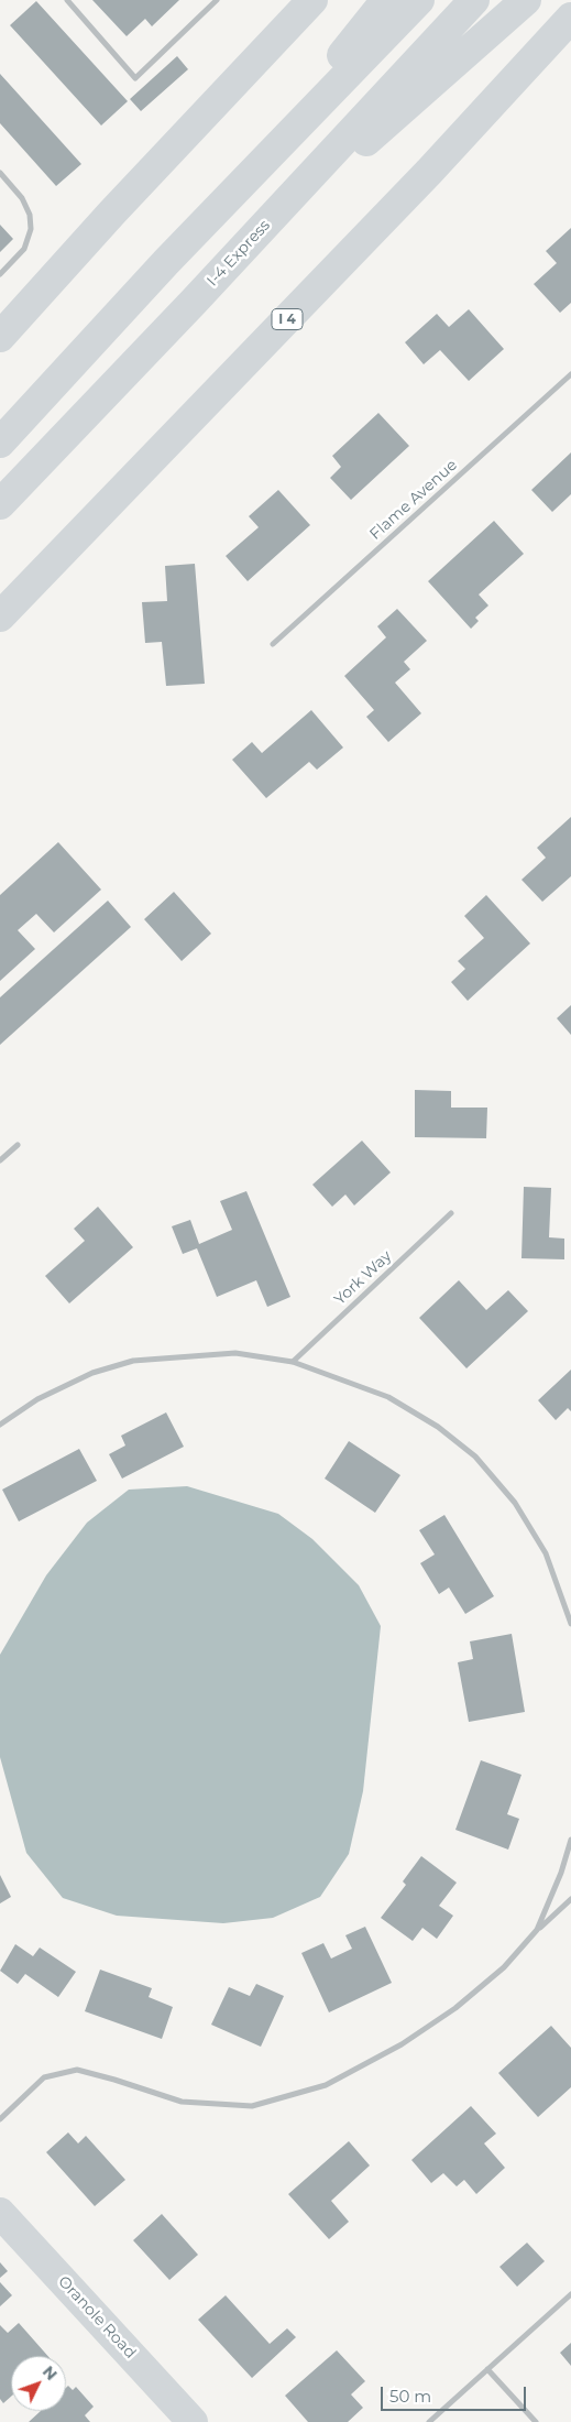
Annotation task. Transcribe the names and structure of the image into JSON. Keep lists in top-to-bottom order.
{
  "streets": {
    "main road": ["I-4 Express", "I 4", "Oranole Road"],
    "street": ["Flame Avenue", "York Way"]
  },
  "scale_bar": "50 m",
  "north": "top right"
}
